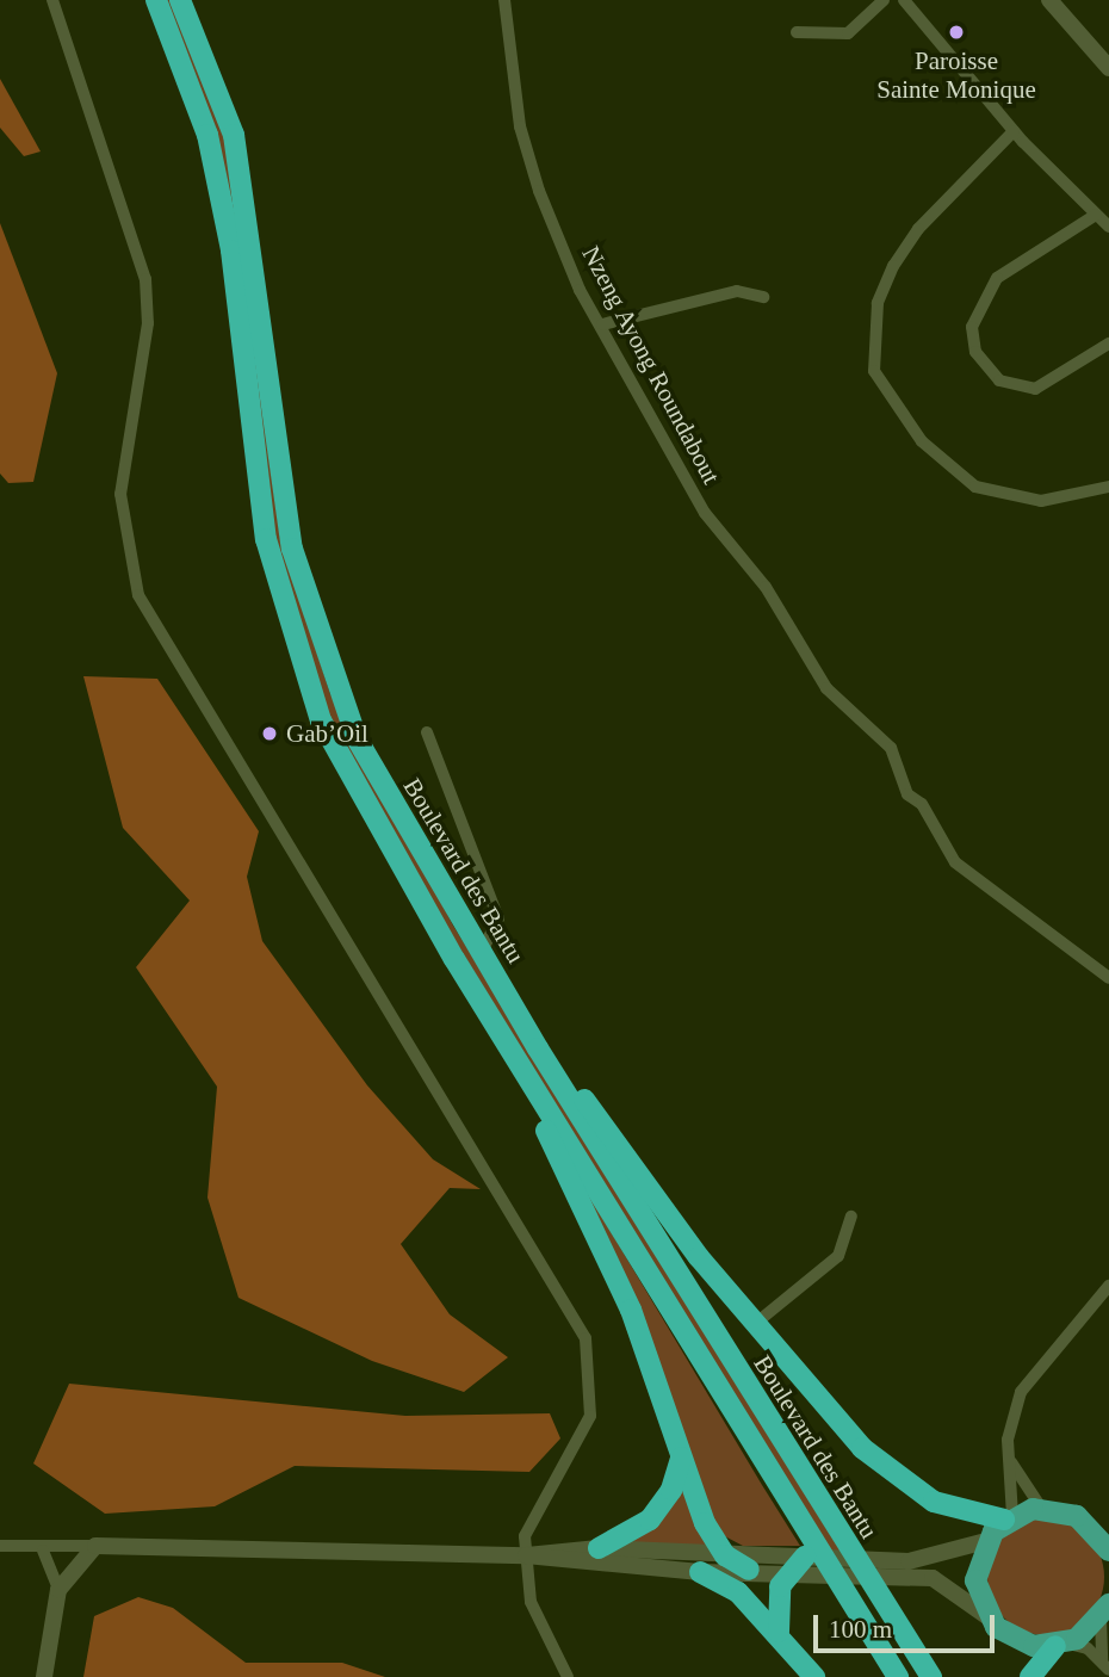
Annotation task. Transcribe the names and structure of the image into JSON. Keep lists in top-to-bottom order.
{
  "streets": {
    "highway": ["Boulevard des Bantu"],
    "street": ["Nzeng Ayong Roundabout"]
  },
  "places": ["Paroisse Sainte Monique", "Gab’Oil"],
  "scale_bar": "100 m"
}
